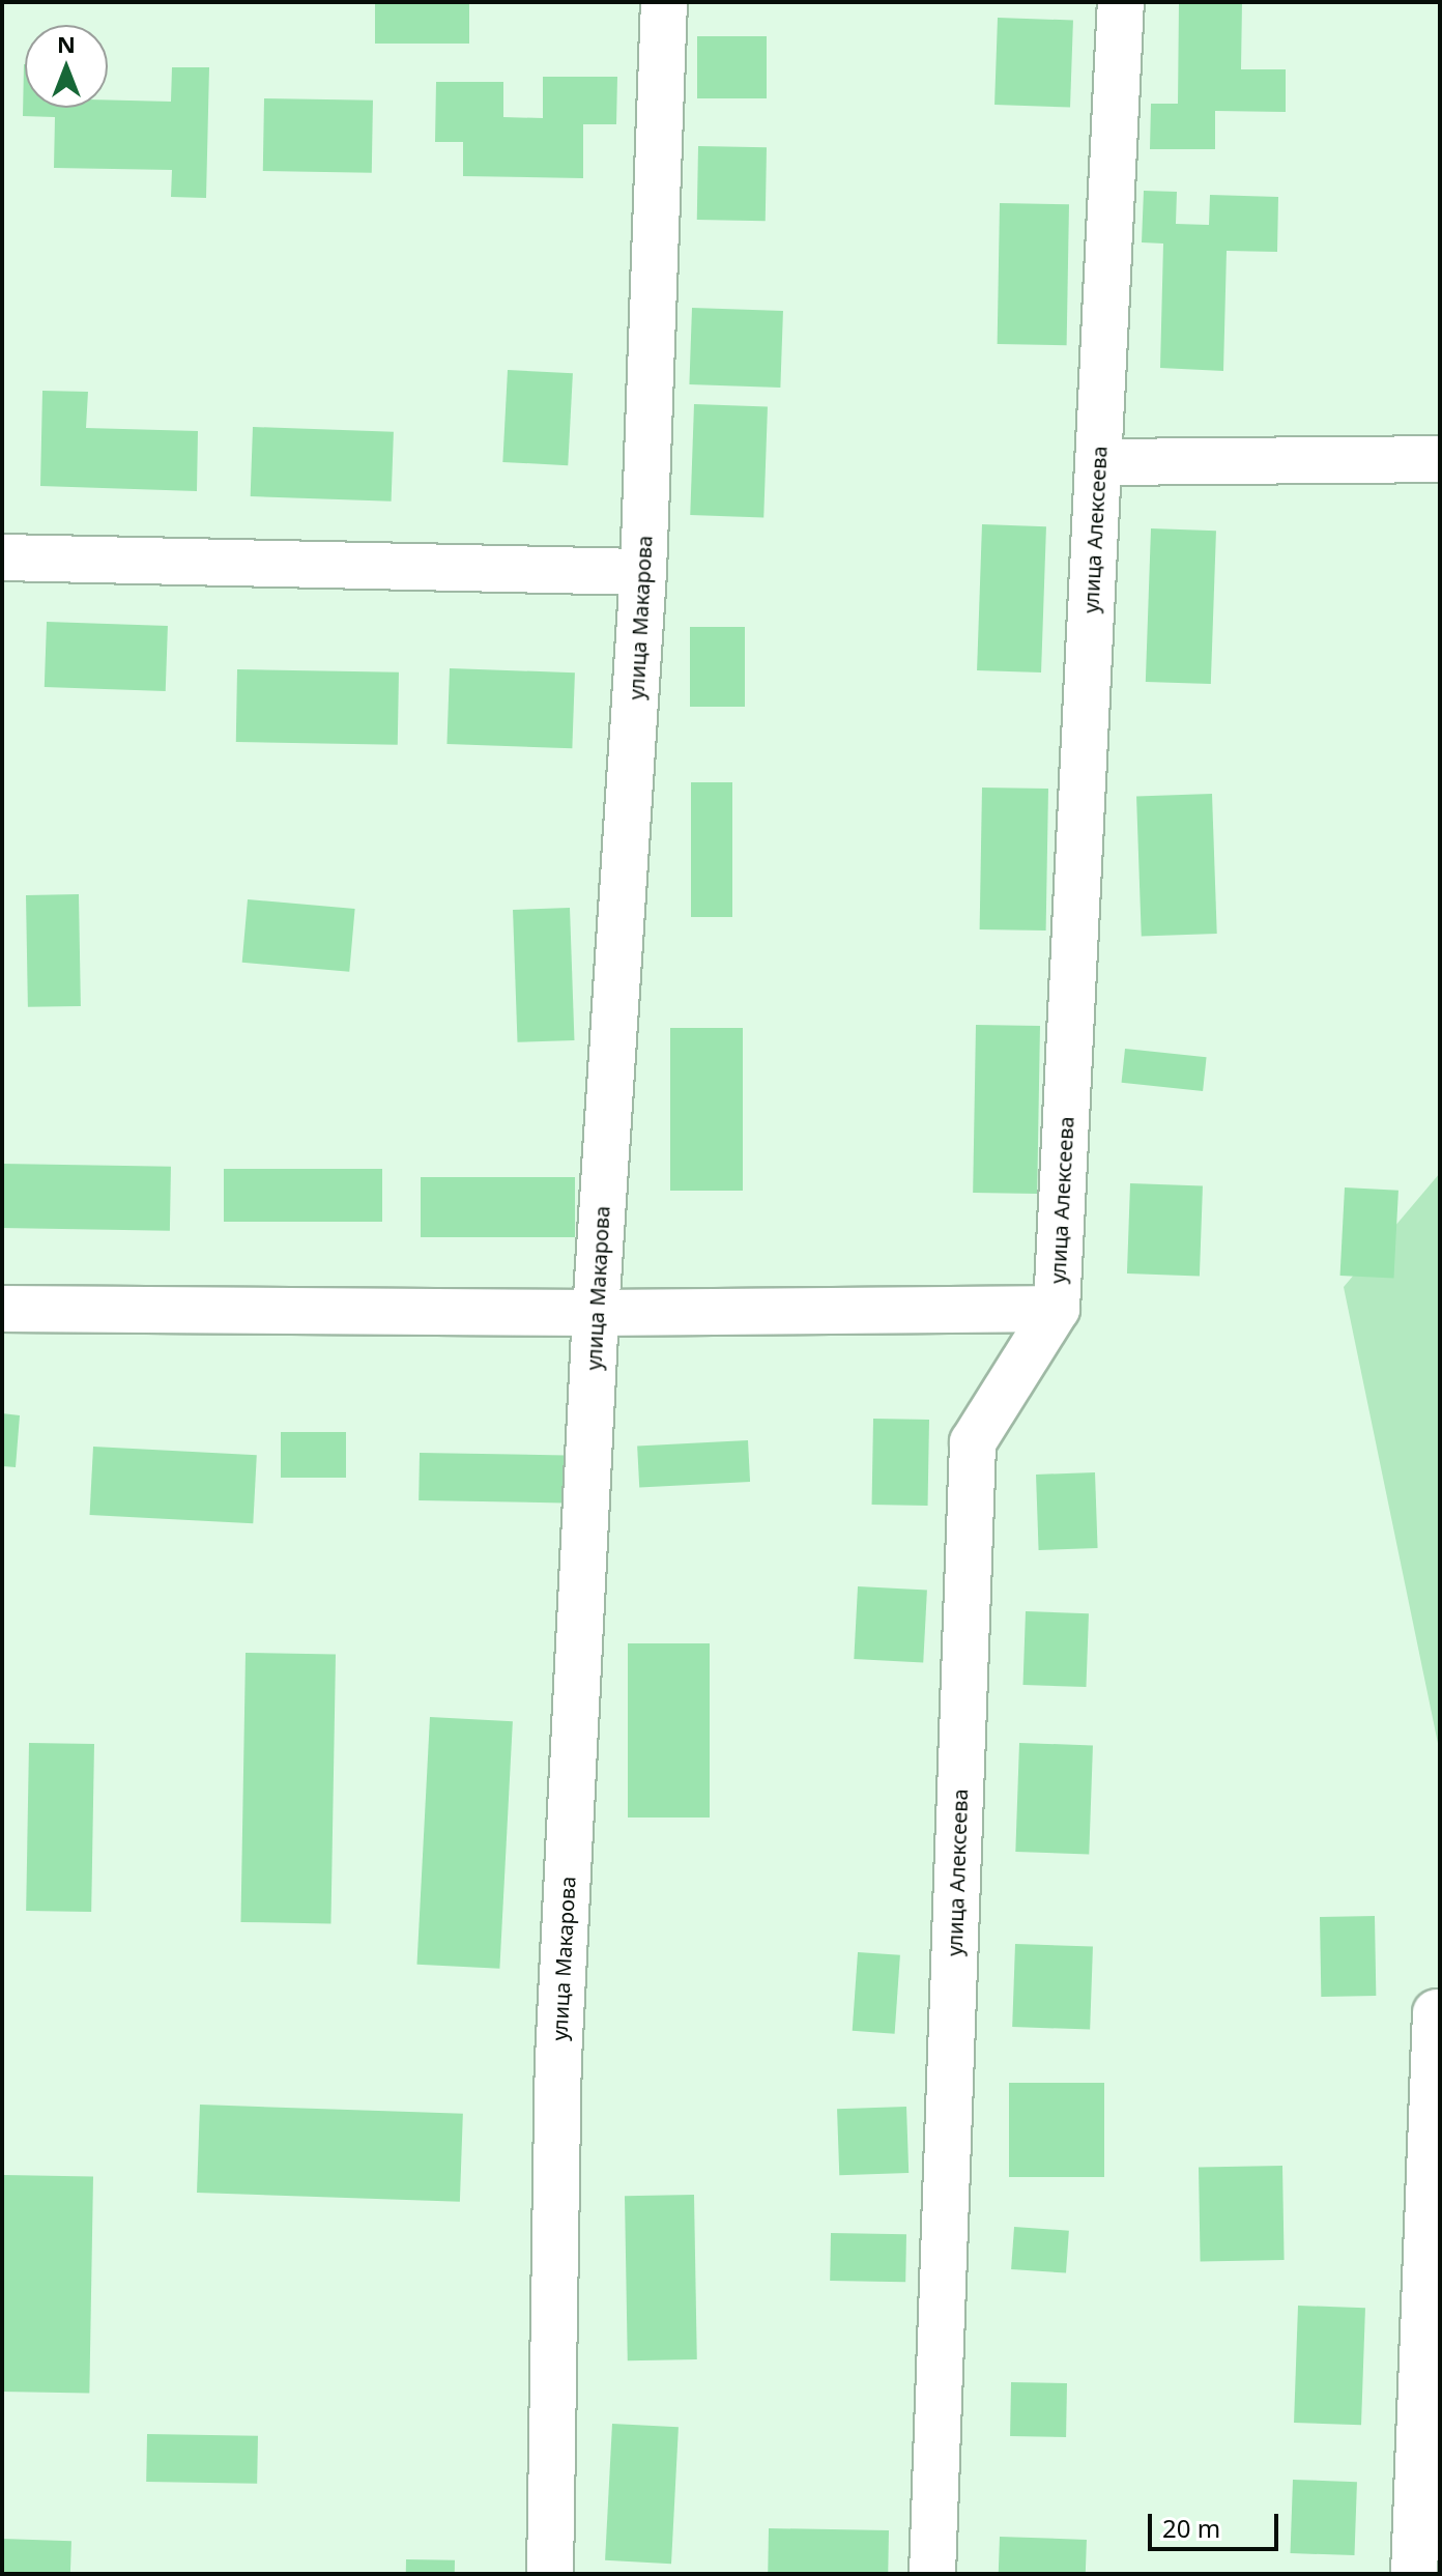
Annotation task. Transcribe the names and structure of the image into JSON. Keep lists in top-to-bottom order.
{
  "streets": {
    "street": ["улица Алексеева", "улица Макарова"]
  },
  "scale_bar": "20 m",
  "north": "top"
}
